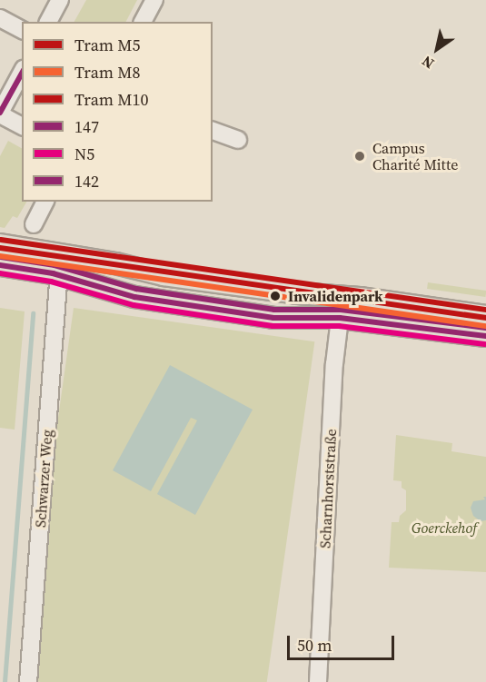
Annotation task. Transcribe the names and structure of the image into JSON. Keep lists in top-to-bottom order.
{
  "streets": {
    "street": ["Schwarzer Weg", "Scharnhorststraße"]
  },
  "parks": ["Goerckehof"],
  "places": ["Campus Charité Mitte", "Invalidenpark"],
  "lines": [
    "transit line 147",
    "tram line M10",
    "tram line M5",
    "tram line M8",
    "transit line 142",
    "transit line N5"
  ],
  "legend": [
    "Tram M5",
    "Tram M8",
    "Tram M10",
    "147",
    "N5",
    "142"
  ],
  "scale_bar": "50 m",
  "north": "bottom left"
}
